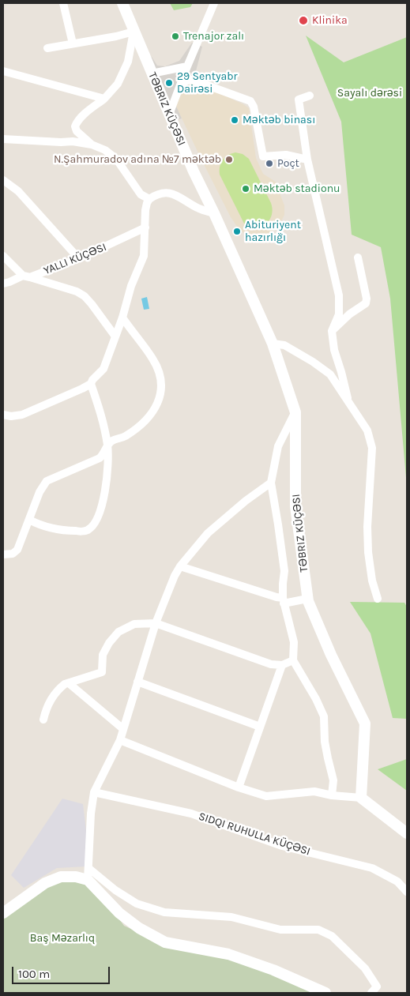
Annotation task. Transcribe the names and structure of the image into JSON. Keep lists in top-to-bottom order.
{
  "streets": {
    "street": ["TƏBRIZ KÜÇƏSI", "SIDQI RUHULLA KÜÇƏSI"]
  },
  "parks": ["Sayalı dərəsi", "Baş Məzarlıq"],
  "places": [
    "Klinika",
    "Trenajor zalı",
    "29 Sentyabr Dairəsi",
    "Məktəb binası",
    "N.Şahmuradov adına №7 məktəb",
    "Poçt",
    "Məktəb stadionu",
    "Abituriyent hazırlığı"
  ],
  "scale_bar": "100 m"
}
